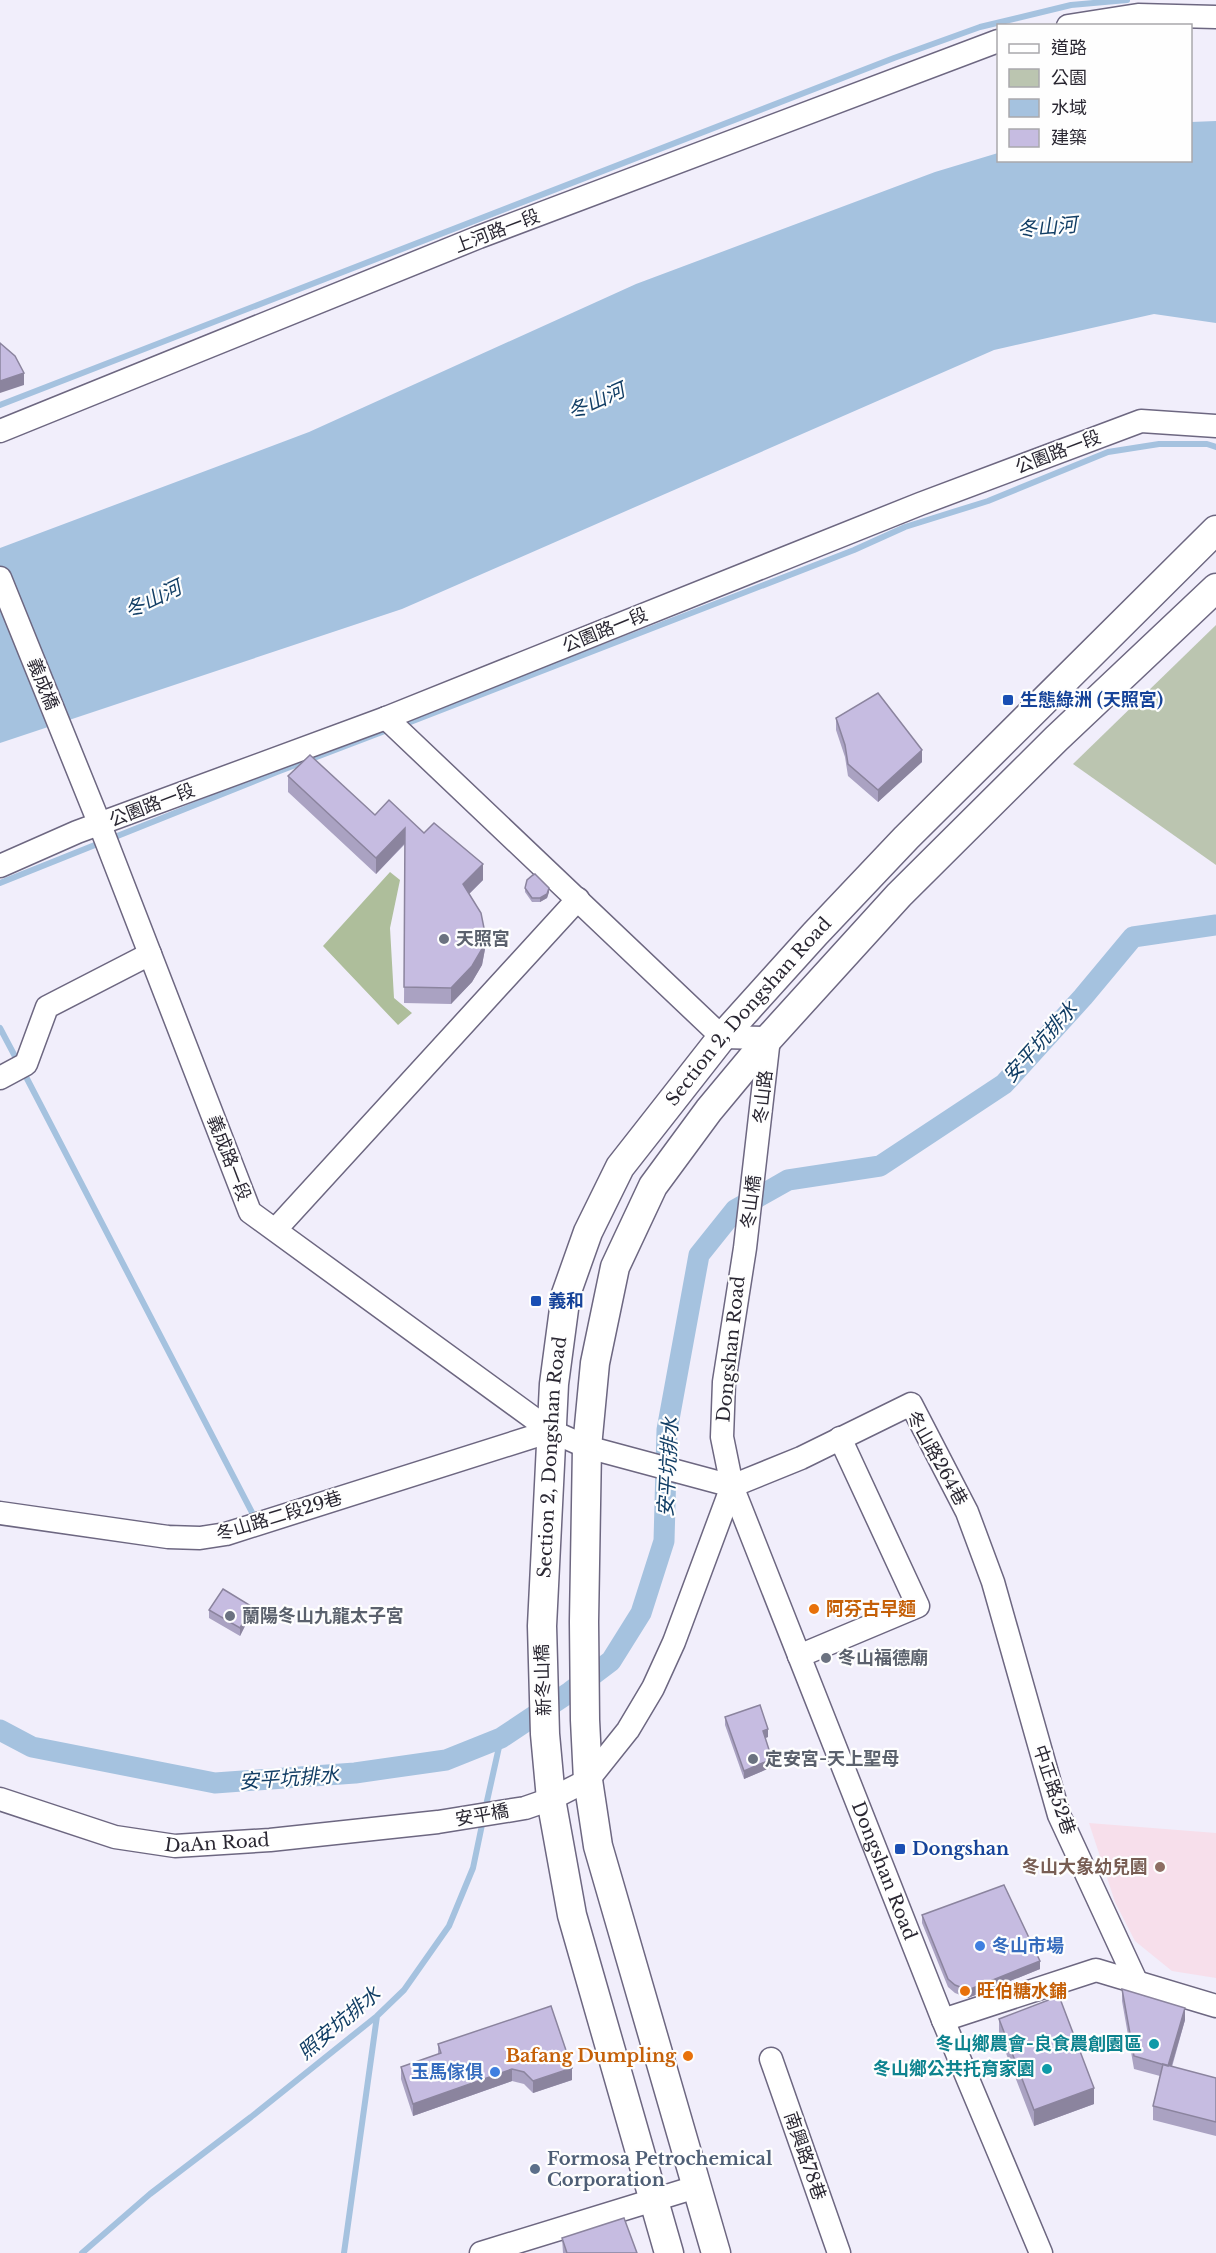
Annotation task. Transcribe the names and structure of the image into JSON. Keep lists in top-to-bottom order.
{
  "streets": {
    "main road": ["Section 2, Dongshan Road", "新冬山橋"],
    "street": [
      "上河路一段",
      "公園路一段",
      "義成橋",
      "冬山路",
      "義成路一段",
      "冬山橋",
      "Dongshan Road",
      "冬山路264巷",
      "冬山路二段29巷",
      "中正路52巷",
      "安平橋",
      "DaAn Road",
      "南興路78巷"
    ]
  },
  "crossings": [
    ["公園路一段", "義成路一段"],
    ["義成橋", "義成路一段"],
    ["Section 2, Dongshan Road", "冬山路"],
    ["Section 2, Dongshan Road", "義成路一段"],
    ["Section 2, Dongshan Road", "冬山路二段29巷"],
    ["Section 2, Dongshan Road", "新冬山橋"],
    ["Section 2, Dongshan Road", "安平橋"],
    ["冬山路", "冬山橋"],
    ["義成路一段", "冬山路二段29巷"],
    ["冬山橋", "Dongshan Road"],
    ["Dongshan Road", "冬山路264巷"],
    ["冬山路264巷", "中正路52巷"],
    ["新冬山橋", "安平橋"],
    ["安平橋", "DaAn Road"]
  ],
  "water": ["冬山河", "安平坑排水", "照安坑排水"],
  "places": {
    "transit": ["生態綠洲 (天照宮)", "義和", "Dongshan"],
    "other": [
      "天照宮",
      "阿芬古早麵",
      "蘭陽冬山九龍太子宮",
      "冬山福德廟",
      "定安宮-天上聖母",
      "冬山大象幼兒園",
      "冬山市場",
      "旺伯糖水鋪",
      "冬山鄉農會-良食農創園區",
      "Bafang Dumpling",
      "冬山鄉公共托育家園",
      "玉馬傢俱",
      "Formosa Petrochemical Corporation"
    ]
  },
  "legend": [
    "道路",
    "公園",
    "水域",
    "建築"
  ]
}
